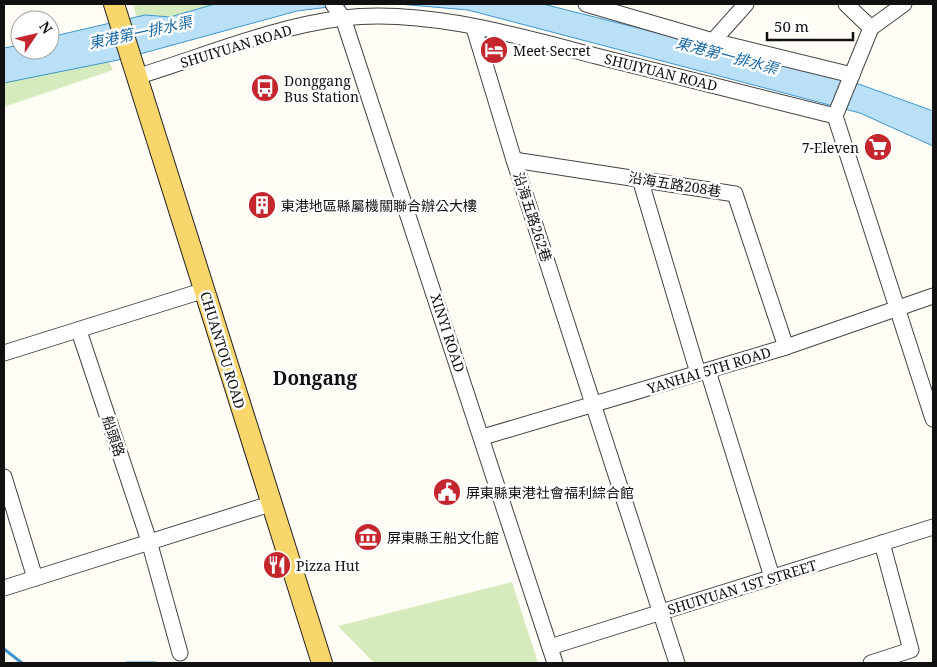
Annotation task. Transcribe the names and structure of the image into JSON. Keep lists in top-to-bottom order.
{
  "streets": {
    "main road": ["CHUANTOU ROAD"],
    "street": [
      "SHUIYUAN ROAD",
      "沿海五路208巷",
      "沿海五路262巷",
      "XINYI ROAD",
      "YANHAI 5TH ROAD",
      "船頭路",
      "SHUIYUAN 1ST STREET"
    ]
  },
  "crossings": [
    ["SHUIYUAN ROAD", "沿海五路262巷"],
    ["SHUIYUAN ROAD", "XINYI ROAD"],
    ["SHUIYUAN ROAD", "CHUANTOU ROAD"],
    ["沿海五路208巷", "沿海五路262巷"],
    ["沿海五路208巷", "YANHAI 5TH ROAD"],
    ["沿海五路262巷", "YANHAI 5TH ROAD"],
    ["沿海五路262巷", "SHUIYUAN 1ST STREET"],
    ["XINYI ROAD", "YANHAI 5TH ROAD"],
    ["XINYI ROAD", "SHUIYUAN 1ST STREET"]
  ],
  "districts": ["Dongang"],
  "water": ["東港第一排水渠"],
  "places": {
    "hotel": ["Meet Secret"],
    "bus stop": ["Donggang Bus Station"],
    "supermarket": ["7-Eleven"],
    "building": ["東港地區縣屬機關聯合辦公大樓"],
    "public building": ["屏東縣東港社會福利綜合館"],
    "museum": ["屏東縣王船文化館"],
    "restaurant": ["Pizza Hut"]
  },
  "scale_bar": "50 m",
  "north": "top right"
}
